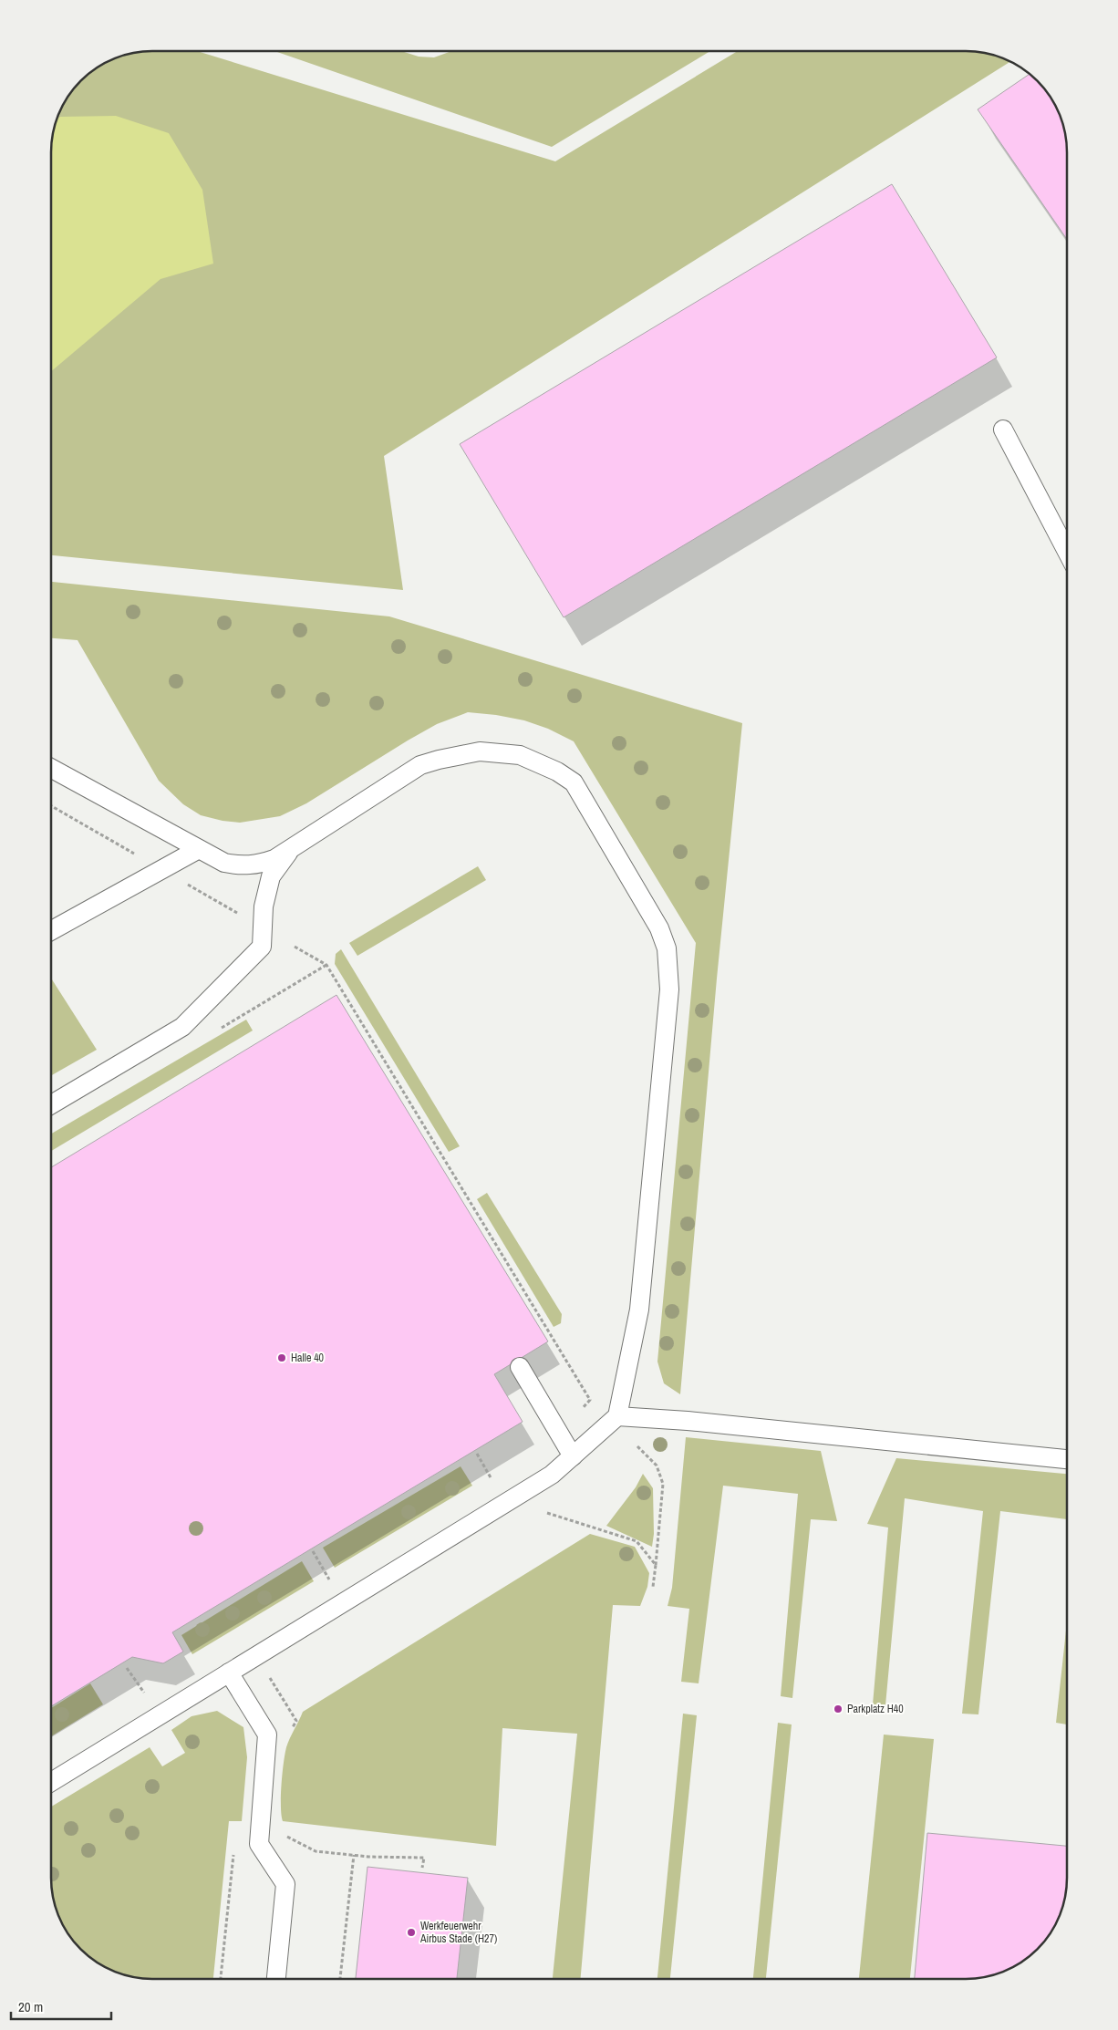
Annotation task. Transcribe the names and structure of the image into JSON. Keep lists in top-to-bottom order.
{
  "places": ["Halle 40", "Parkplatz H40", "Werkfeuerwehr Airbus Stade (H27)"],
  "scale_bar": "20 m"
}
